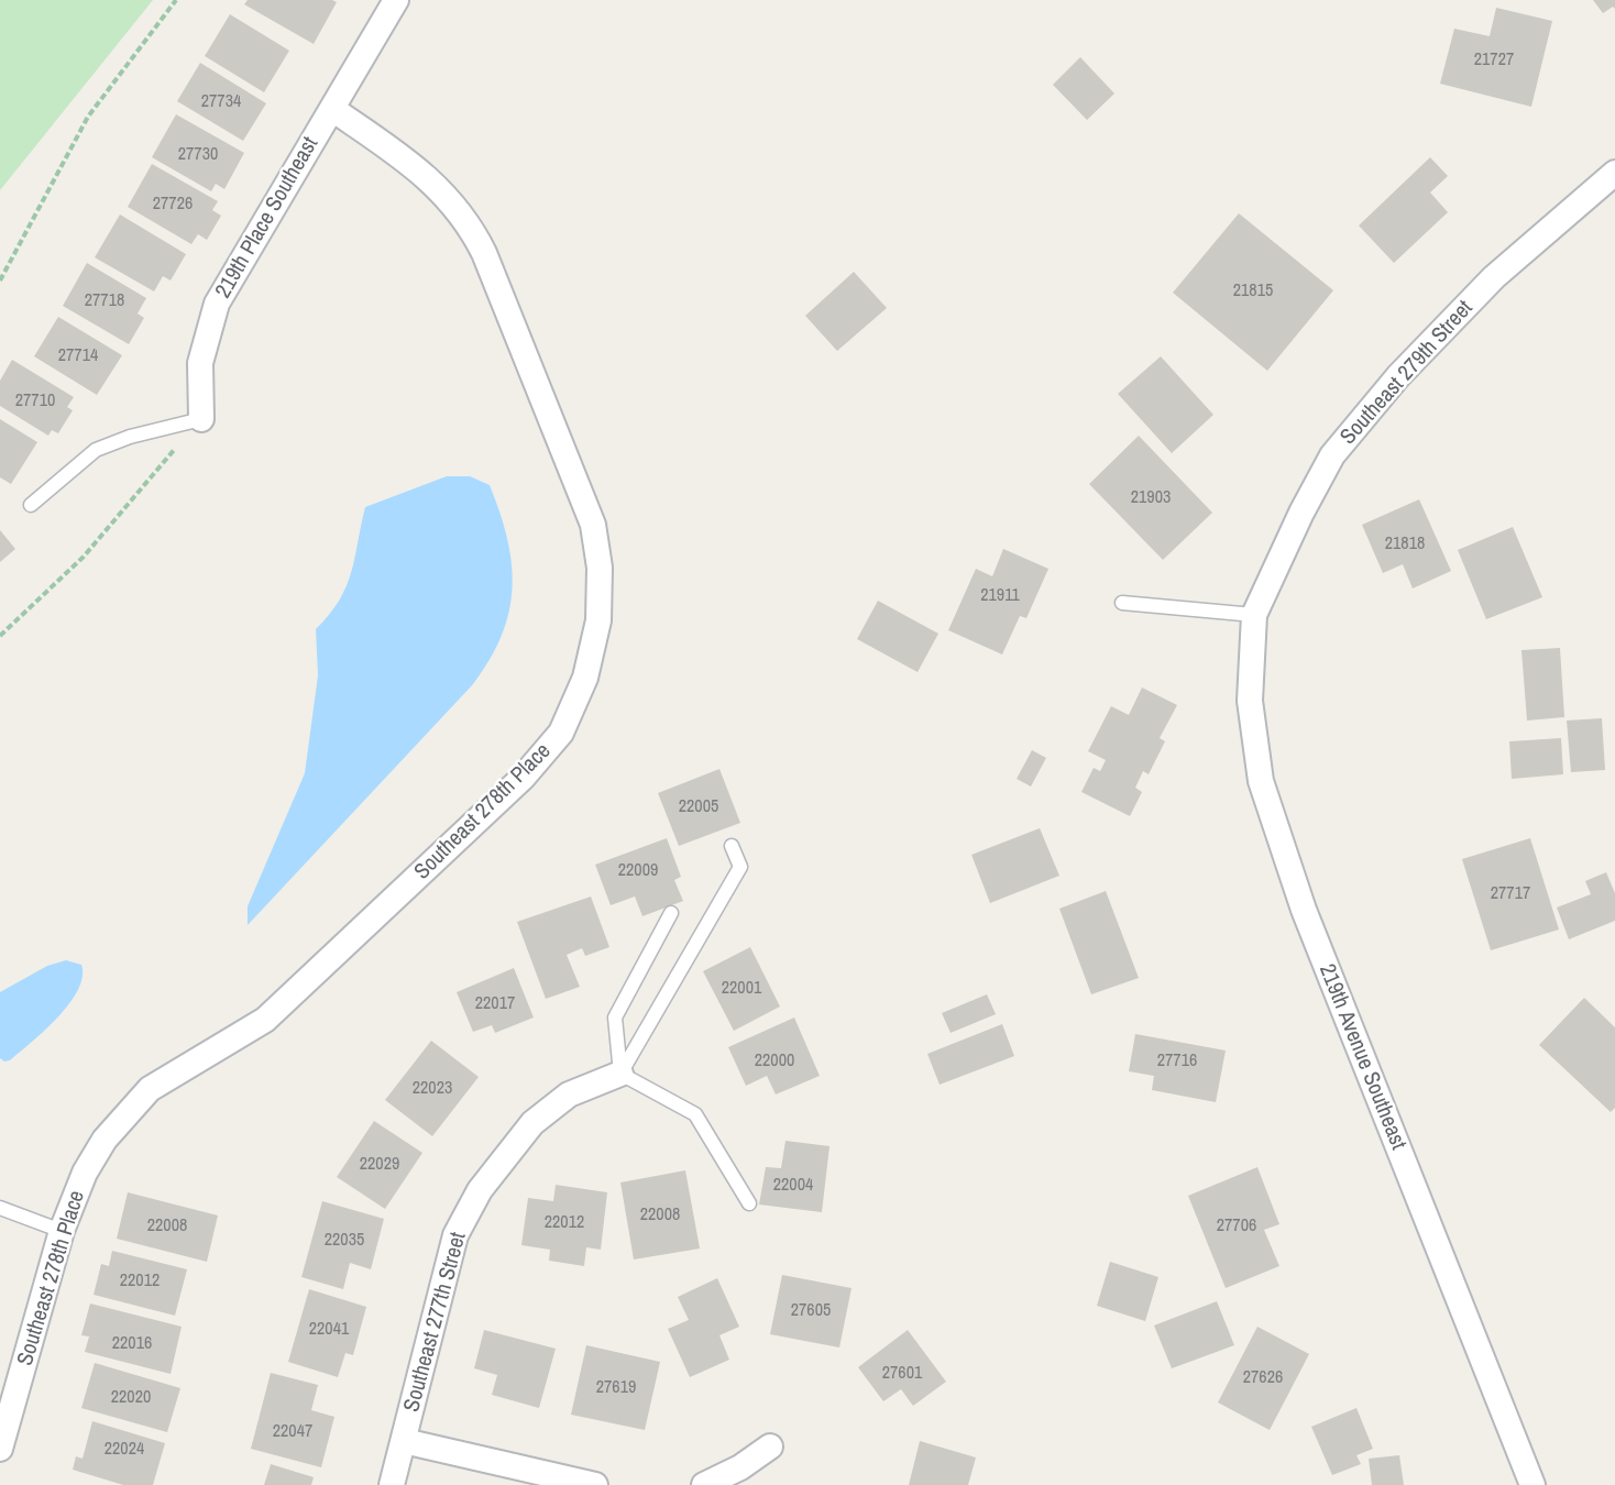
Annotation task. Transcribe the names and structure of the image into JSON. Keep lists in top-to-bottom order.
{
  "streets": {
    "street": [
      "219th Place Southeast",
      "Southeast 279th Street",
      "Southeast 278th Place",
      "219th Avenue Southeast",
      "Southeast 277th Street"
    ]
  },
  "crossings": [
    ["219th Place Southeast", "Southeast 278th Place"],
    ["Southeast 279th Street", "219th Avenue Southeast"]
  ],
  "house_numbers": [
    "21727",
    "27734",
    "27730",
    "27726",
    "21815",
    "27718",
    "27714",
    "27710",
    "21903",
    "21818",
    "21911",
    "22005",
    "22009",
    "27717",
    "22001",
    "22017",
    "22000",
    "27716",
    "22023",
    "22029",
    "22004",
    "22008",
    "22012",
    "22008",
    "27706",
    "22035",
    "22012",
    "27605",
    "22041",
    "22016",
    "27601",
    "27626",
    "27619",
    "22020",
    "22047",
    "22024"
  ]
}
